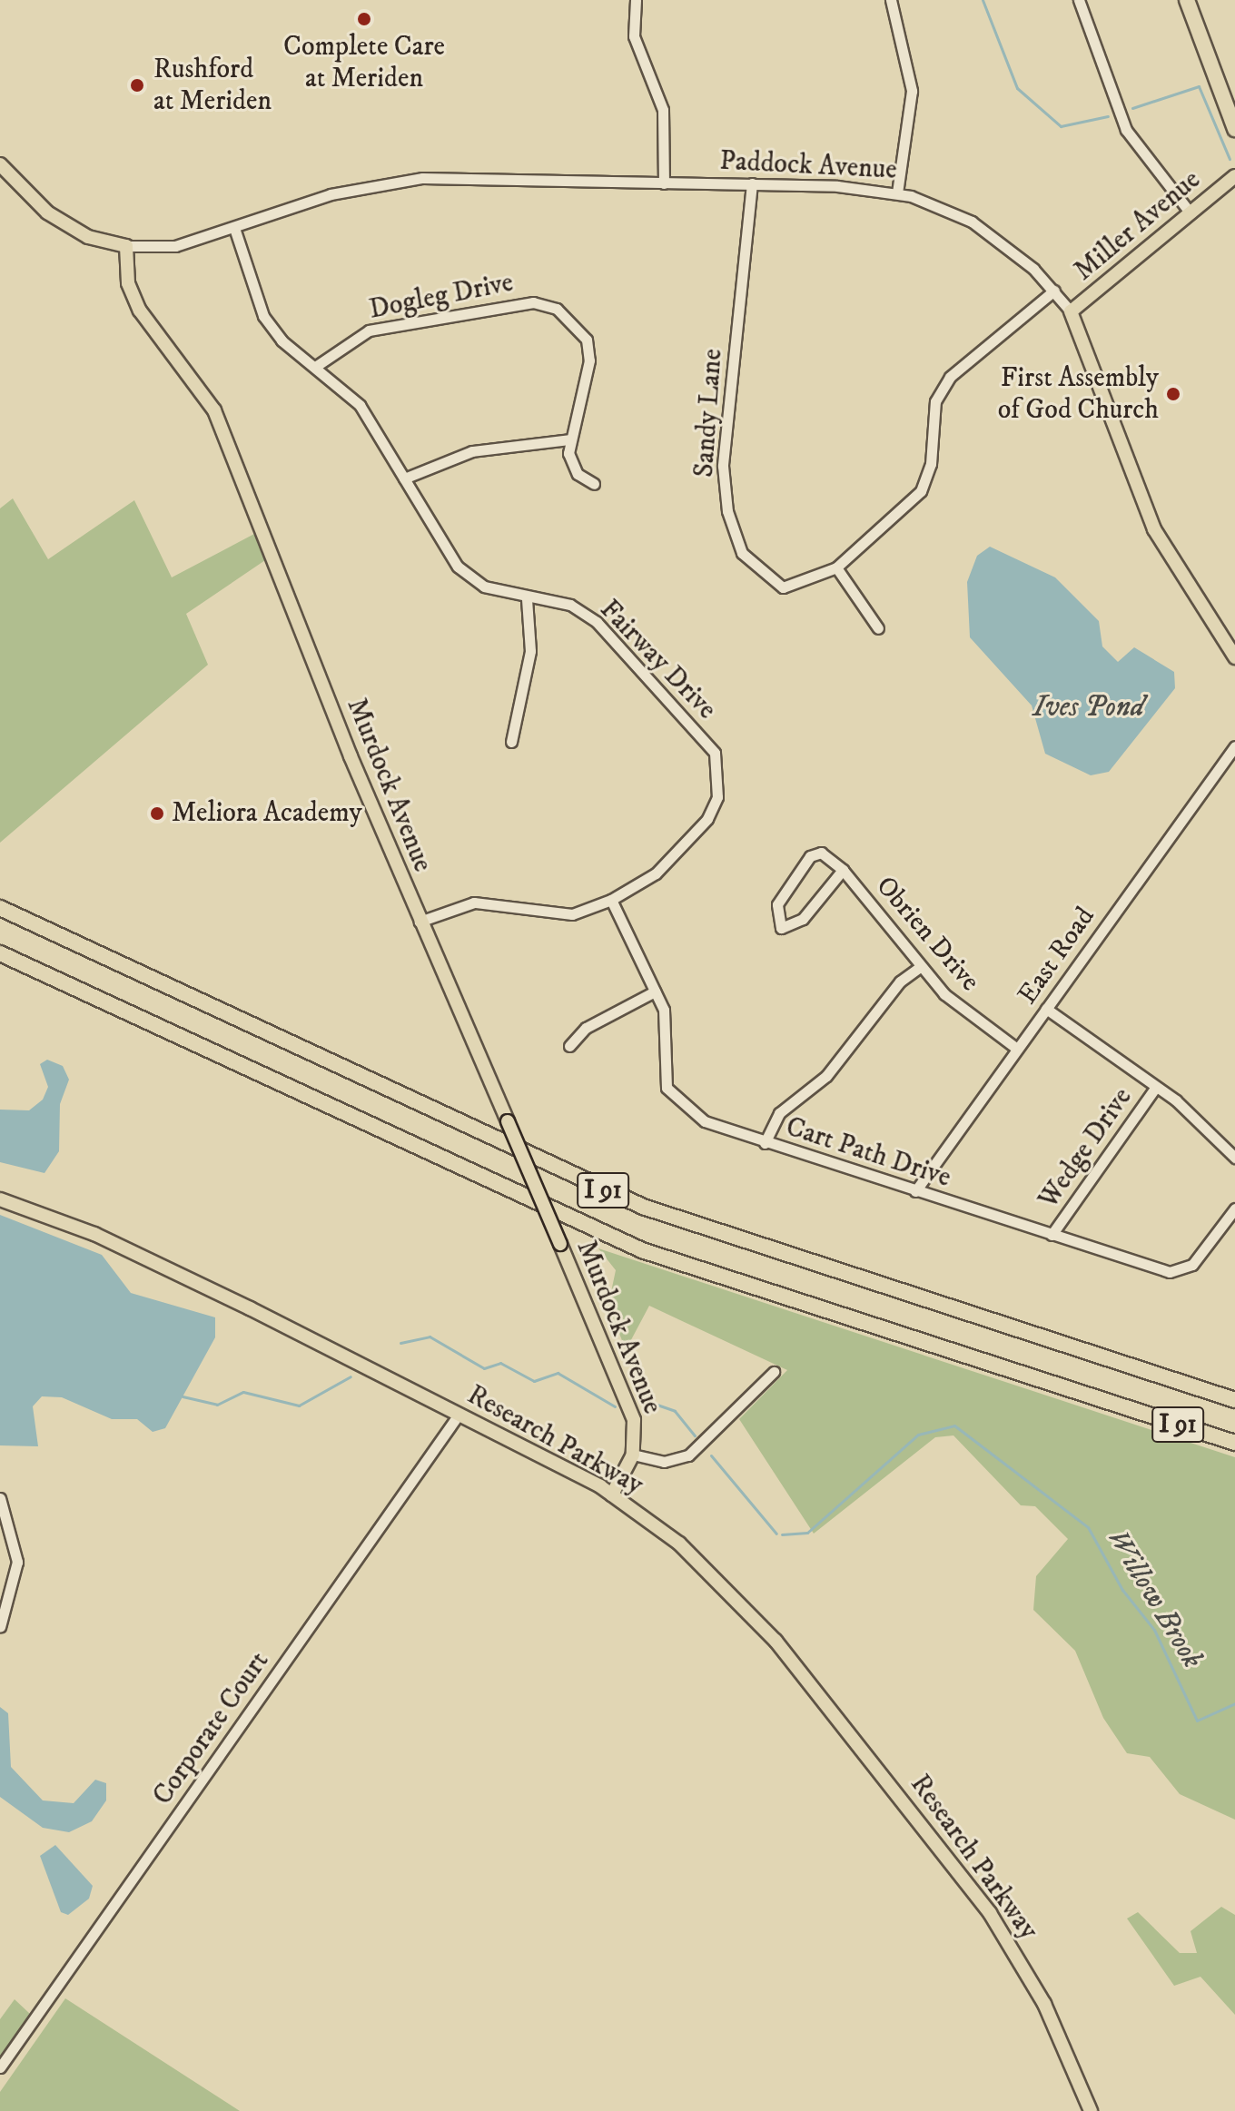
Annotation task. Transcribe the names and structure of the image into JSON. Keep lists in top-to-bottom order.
{
  "streets": {
    "highway": ["I 91"],
    "main road": [
      "Paddock Avenue",
      "Miller Avenue",
      "Murdock Avenue",
      "Research Parkway"
    ],
    "street": [
      "Dogleg Drive",
      "Sandy Lane",
      "Fairway Drive",
      "Obrien Drive",
      "East Road",
      "Wedge Drive",
      "Cart Path Drive",
      "Corporate Court"
    ]
  },
  "crossings": [
    ["Paddock Avenue", "Miller Avenue"],
    ["Paddock Avenue", "Sandy Lane"],
    ["Paddock Avenue", "Fairway Drive"],
    ["Paddock Avenue", "Murdock Avenue"],
    ["Dogleg Drive", "Fairway Drive"],
    ["Fairway Drive", "Murdock Avenue"],
    ["Fairway Drive", "Cart Path Drive"],
    ["Murdock Avenue", "Research Parkway"],
    ["Obrien Drive", "East Road"],
    ["East Road", "Cart Path Drive"],
    ["Wedge Drive", "Cart Path Drive"],
    ["Research Parkway", "Corporate Court"]
  ],
  "water": ["Ives Pond", "Willow Brook"],
  "places": [
    "Complete Care at Meriden",
    "Rushford at Meriden",
    "First Assembly of God Church",
    "Meliora Academy"
  ]
}
